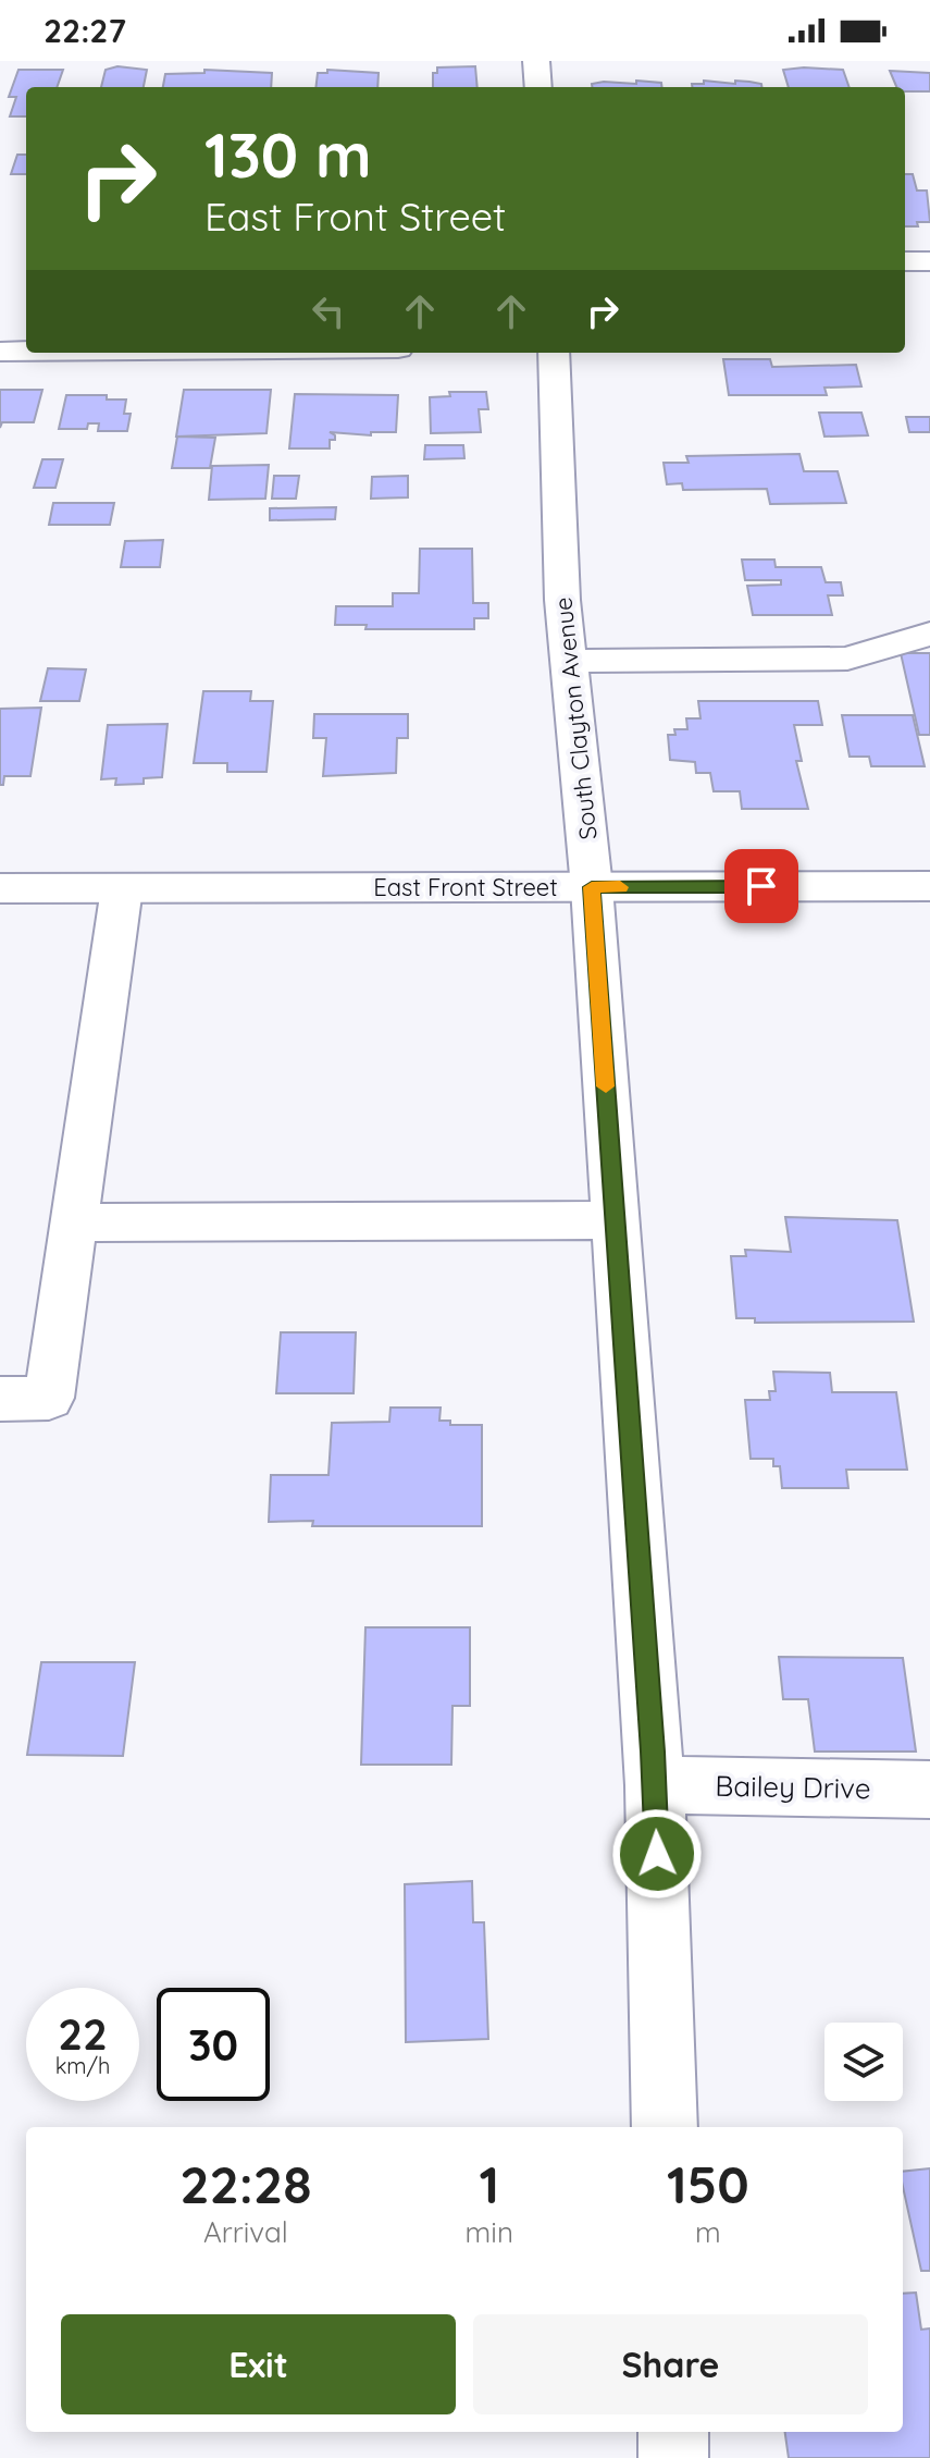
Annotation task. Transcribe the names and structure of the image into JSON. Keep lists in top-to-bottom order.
{
  "streets": {
    "street": ["South Clayton Avenue", "East Front Street", "Bailey Drive"]
  },
  "crossings": [
    ["South Clayton Avenue", "East Front Street"],
    ["South Clayton Avenue", "Bailey Drive"]
  ],
  "page": {
    "status": "22:27",
    "turn": ["130 m", "East Front Street"],
    "speed": "22 km/h",
    "limit": "30",
    "eta": [
      "22:28",
      "Arrival",
      "1",
      "min",
      "150",
      "m"
    ],
    "buttons": ["Exit", "Share"]
  }
}
